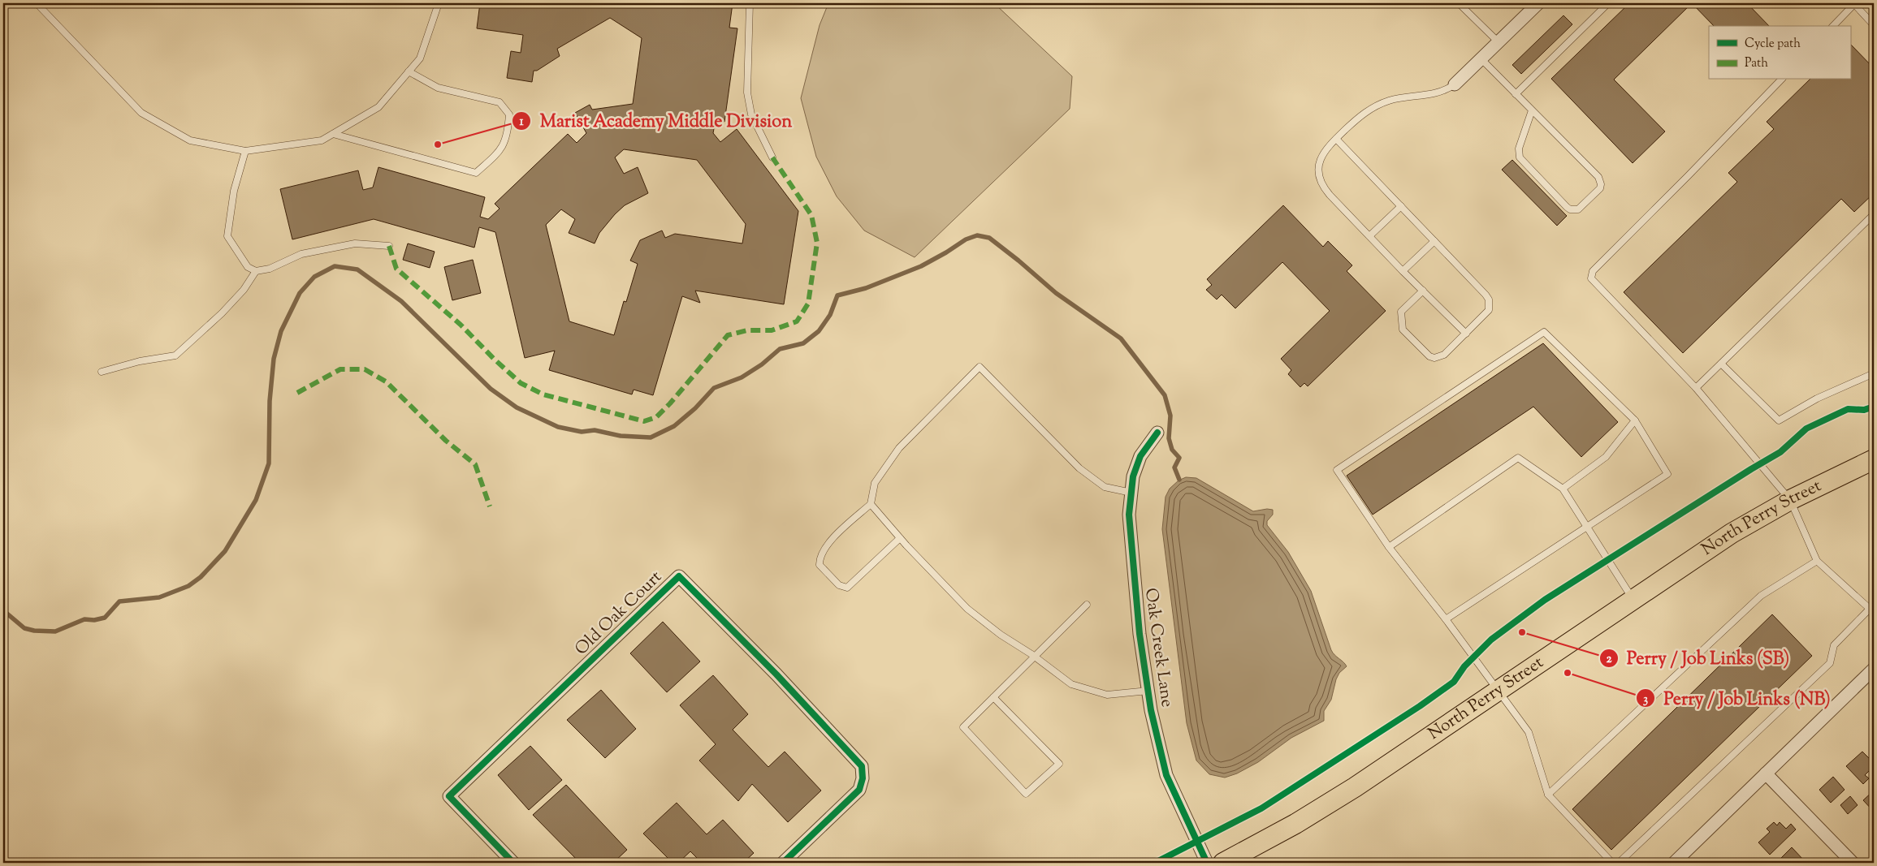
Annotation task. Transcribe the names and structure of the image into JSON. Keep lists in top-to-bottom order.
{
  "streets": {
    "main road": ["North Perry Street"],
    "street": ["Old Oak Court", "Oak Creek Lane"]
  },
  "places": ["Marist Academy Middle Division", "Perry / Job Links (SB)", "Perry / Job Links (NB)"],
  "legend": ["Cycle path", "Path"]
}
